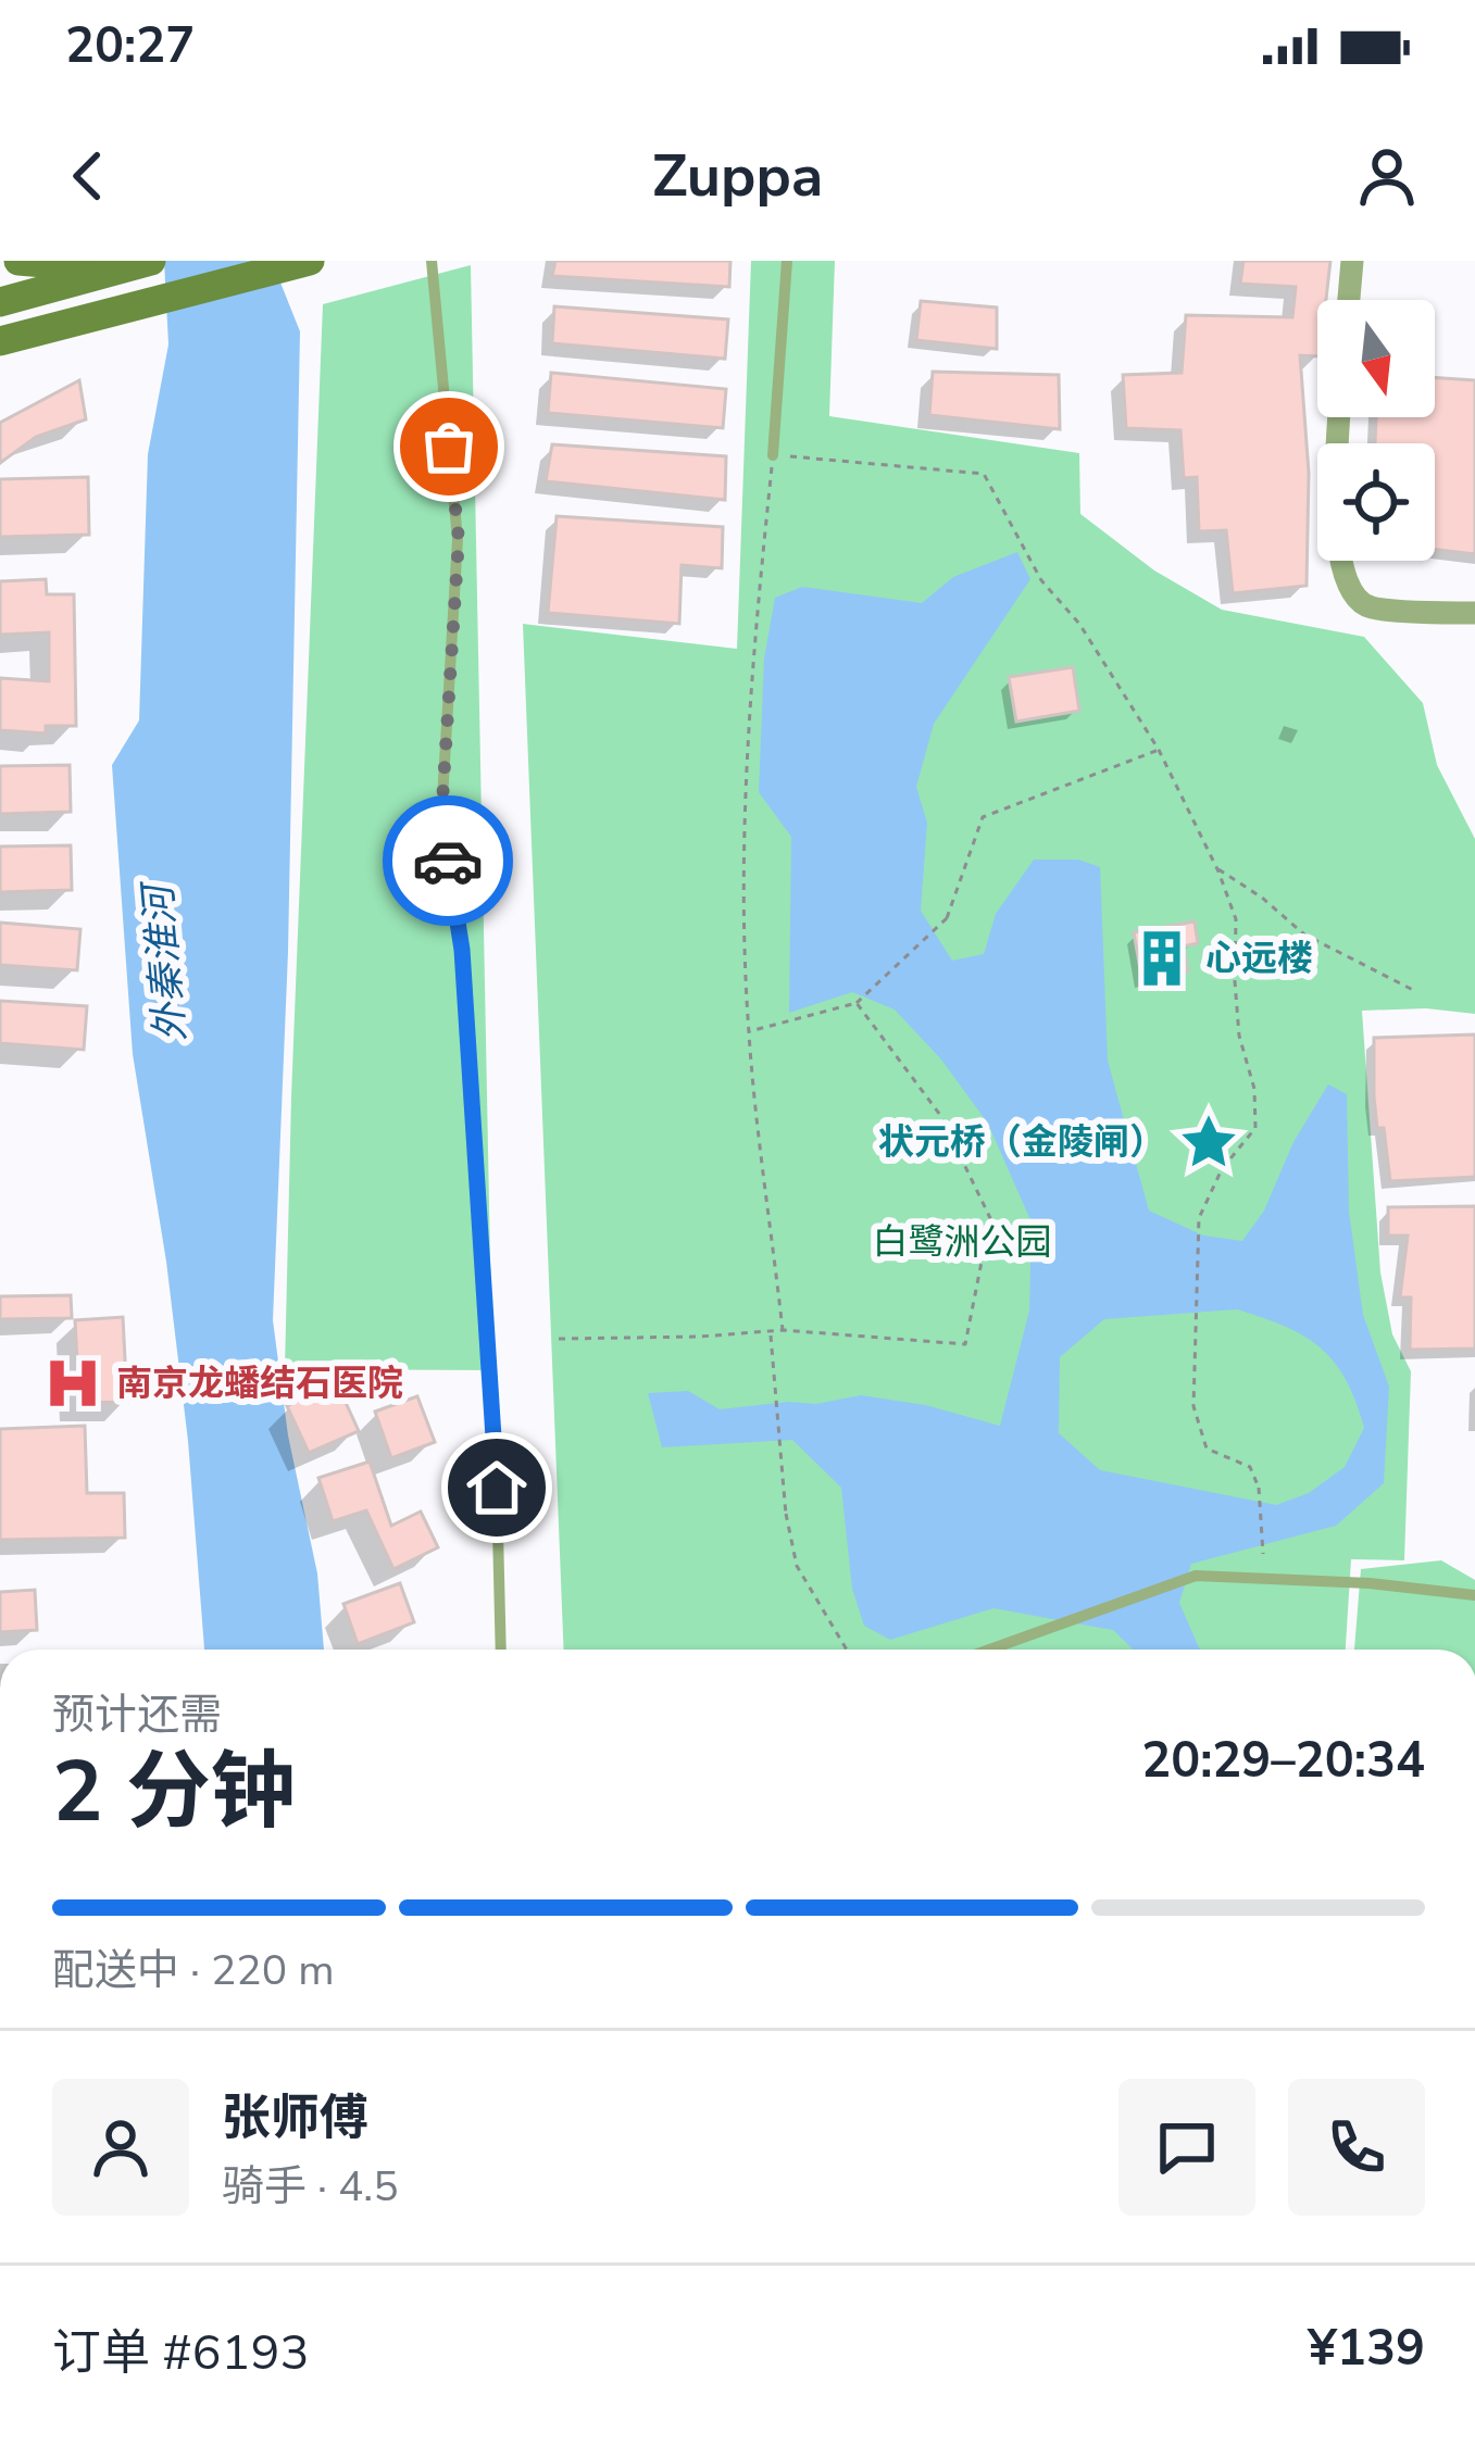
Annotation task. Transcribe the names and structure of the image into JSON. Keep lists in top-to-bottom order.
{
  "water": ["外秦淮河"],
  "parks": ["白鹭洲公园"],
  "places": {
    "building": ["心远楼"],
    "place": ["状元桥（金陵闸）"],
    "hospital": ["南京龙蟠结石医院"]
  },
  "north": "bottom",
  "page": {
    "status": "20:27",
    "header": "Zuppa",
    "heading": ["2 分钟", "预计还需", "20:29–20:34"],
    "panel": [
      "张师傅",
      "骑手 · 4.5",
      "订单 #6193",
      "¥139"
    ],
    "bar": "配送中 · 220 m"
  }
}
